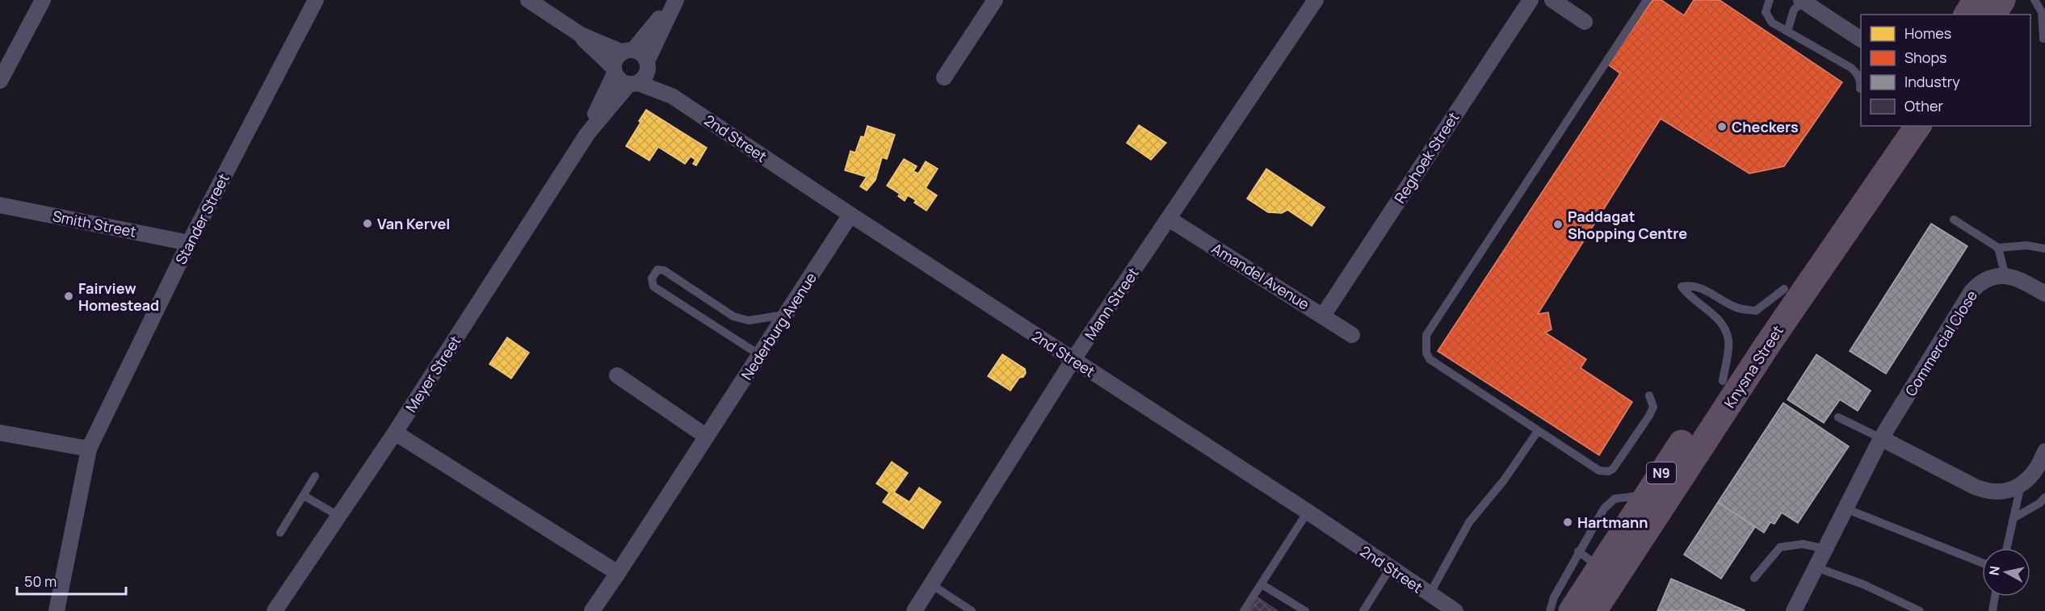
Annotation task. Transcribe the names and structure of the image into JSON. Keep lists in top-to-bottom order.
{
  "streets": {
    "highway": ["Knysna Street", "N9"],
    "street": [
      "2nd Street",
      "Reghoek Street",
      "Stander Street",
      "Smith Street",
      "Amandel Avenue",
      "Mann Street",
      "Nederburg Avenue",
      "Commercial Close",
      "Meyer Street"
    ]
  },
  "crossings": [
    ["2nd Street", "Mann Street"],
    ["2nd Street", "Nederburg Avenue"],
    ["2nd Street", "Meyer Street"],
    ["Reghoek Street", "Amandel Avenue"],
    ["Stander Street", "Smith Street"],
    ["Amandel Avenue", "Mann Street"]
  ],
  "places": [
    "Checkers",
    "Van Kervel",
    "Paddagat Shopping Centre",
    "Fairview Homestead",
    "Hartmann"
  ],
  "legend": [
    "Homes",
    "Shops",
    "Industry",
    "Other"
  ],
  "scale_bar": "50 m",
  "north": "left"
}
